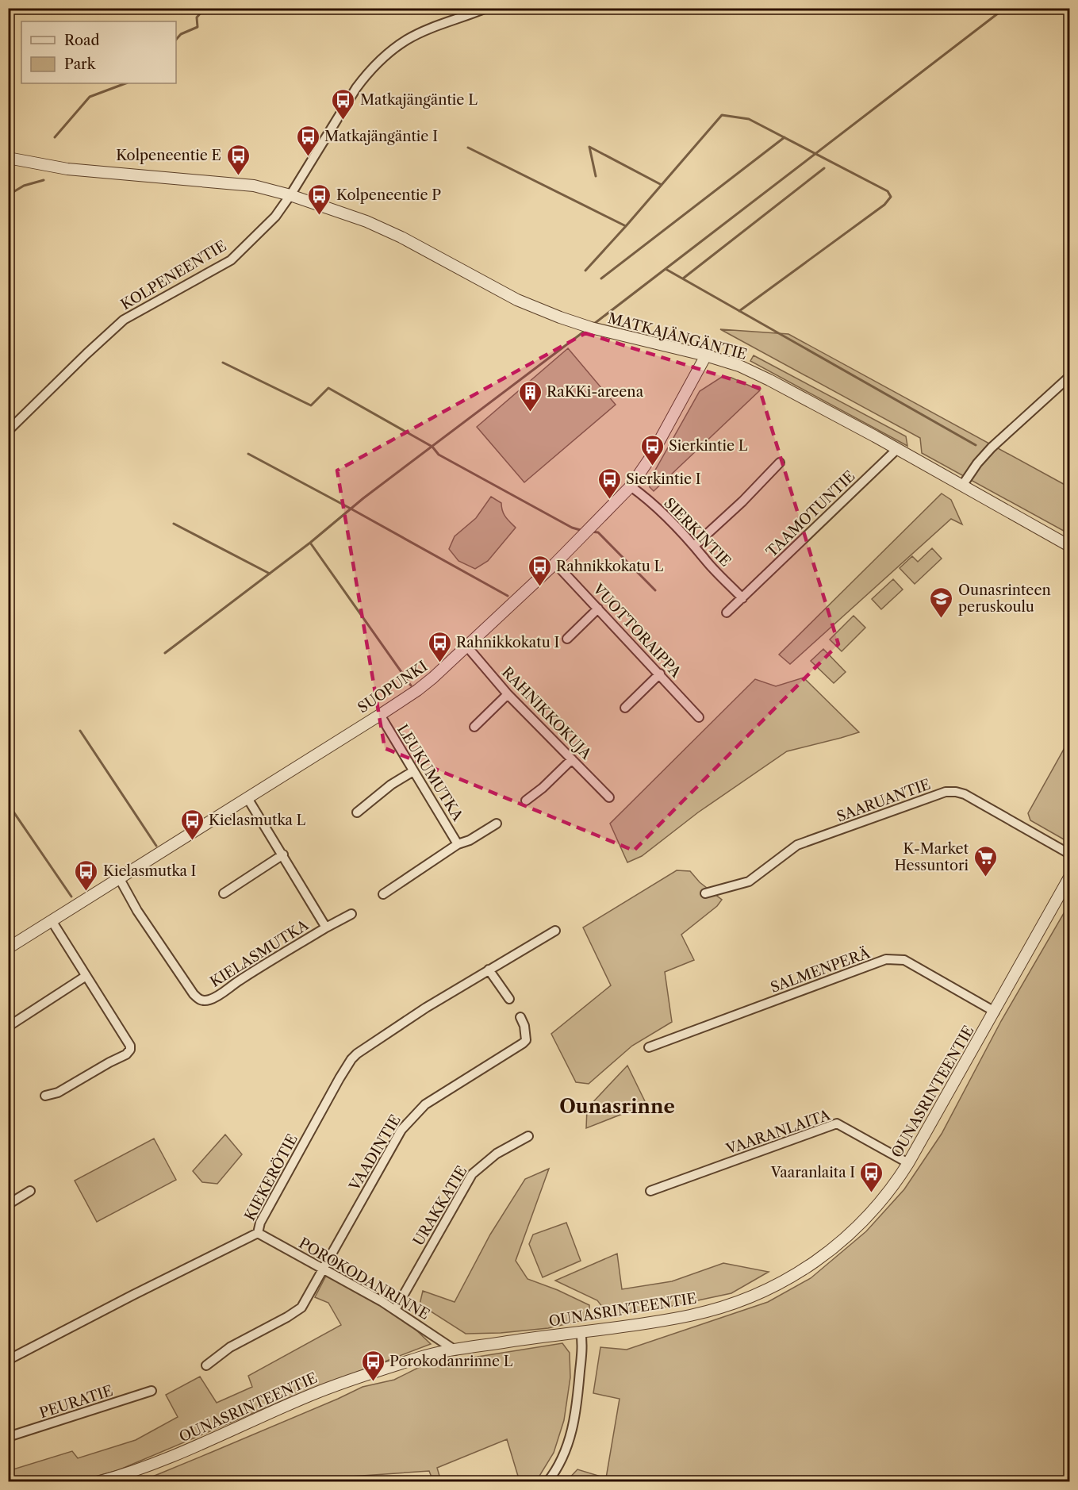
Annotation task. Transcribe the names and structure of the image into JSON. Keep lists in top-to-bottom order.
{
  "streets": {
    "street": [
      "KOLPENEENTIE",
      "MATKAJÄNGÄNTIE",
      "TAAMOTUNTIE",
      "SIERKINTIE",
      "VUOTTORAIPPA",
      "SUOPUNKI",
      "RAHNIKKOKUJA",
      "LEUKUMUTKA",
      "SAARUANTIE",
      "KIELASMUTKA",
      "SALMENPERÄ",
      "OUNASRINTEENTIE",
      "VAARANLAITA",
      "VAADINTIE",
      "KIEKERÖTIE",
      "URAKKATIE",
      "POROKODANRINNE",
      "PEURATIE"
    ]
  },
  "crossings": [
    ["KOLPENEENTIE", "MATKAJÄNGÄNTIE"],
    ["MATKAJÄNGÄNTIE", "TAAMOTUNTIE"],
    ["MATKAJÄNGÄNTIE", "SUOPUNKI"],
    ["TAAMOTUNTIE", "SIERKINTIE"],
    ["SIERKINTIE", "SUOPUNKI"],
    ["VUOTTORAIPPA", "SUOPUNKI"],
    ["SUOPUNKI", "RAHNIKKOKUJA"],
    ["SUOPUNKI", "LEUKUMUTKA"],
    ["SUOPUNKI", "KIELASMUTKA"],
    ["SALMENPERÄ", "OUNASRINTEENTIE"],
    ["OUNASRINTEENTIE", "VAARANLAITA"],
    ["OUNASRINTEENTIE", "POROKODANRINNE"],
    ["VAADINTIE", "POROKODANRINNE"],
    ["KIEKERÖTIE", "POROKODANRINNE"],
    ["URAKKATIE", "POROKODANRINNE"]
  ],
  "districts": ["Ounasrinne"],
  "places": {
    "bus stop": [
      "Matkajängäntie L",
      "Matkajängäntie I",
      "Kolpeneentie E",
      "Kolpeneentie P",
      "Sierkintie L",
      "Sierkintie I",
      "Rahnikkokatu L",
      "Rahnikkokatu I",
      "Kielasmutka L",
      "Kielasmutka I",
      "Vaaranlaita I",
      "Porokodanrinne L"
    ],
    "building": ["RaKKi-areena"],
    "school or university": ["Ounasrinteen peruskoulu"],
    "supermarket": ["K-Market Hessuntori"]
  },
  "legend": ["Road", "Park"]
}
